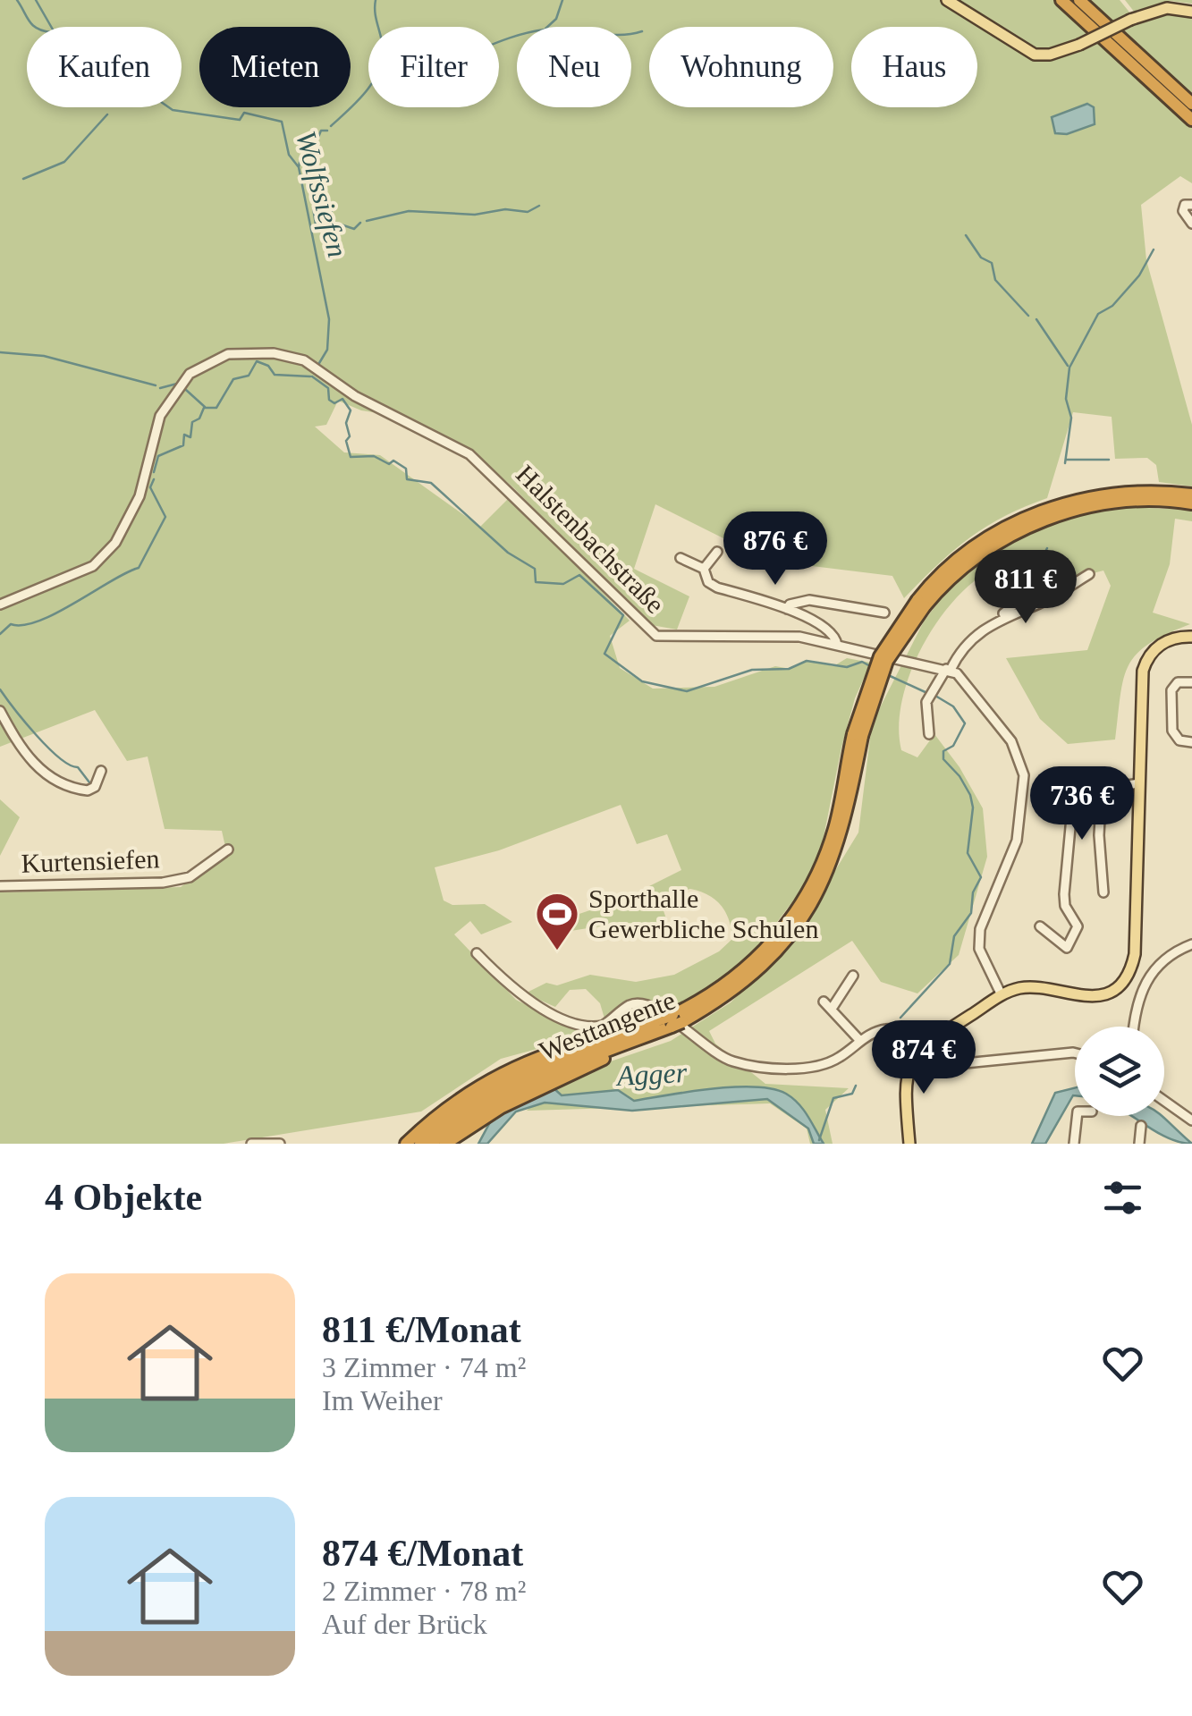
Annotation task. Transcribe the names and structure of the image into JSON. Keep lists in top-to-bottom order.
{
  "streets": {
    "highway": ["Westtangente"],
    "street": ["Halstenbachstraße", "Kurtensiefen"]
  },
  "water": ["Wolfssiefen", "Agger"],
  "places": {
    "sports": ["Sporthalle Gewerbliche Schulen"]
  },
  "page": {
    "chip": [
      "Kaufen",
      "Mieten",
      "Filter",
      "Neu",
      "Wohnung",
      "Haus"
    ],
    "price": [
      "876 €",
      "811 €",
      "736 €",
      "874 €"
    ],
    "heading": "4 Objekte",
    "list": [
      {
        "name": "811 €/Monat",
        "note": "3 Zimmer · 74 m² · Im Weiher"
      },
      {
        "name": "874 €/Monat",
        "note": "2 Zimmer · 78 m² · Auf der Brück"
      }
    ]
  }
}
